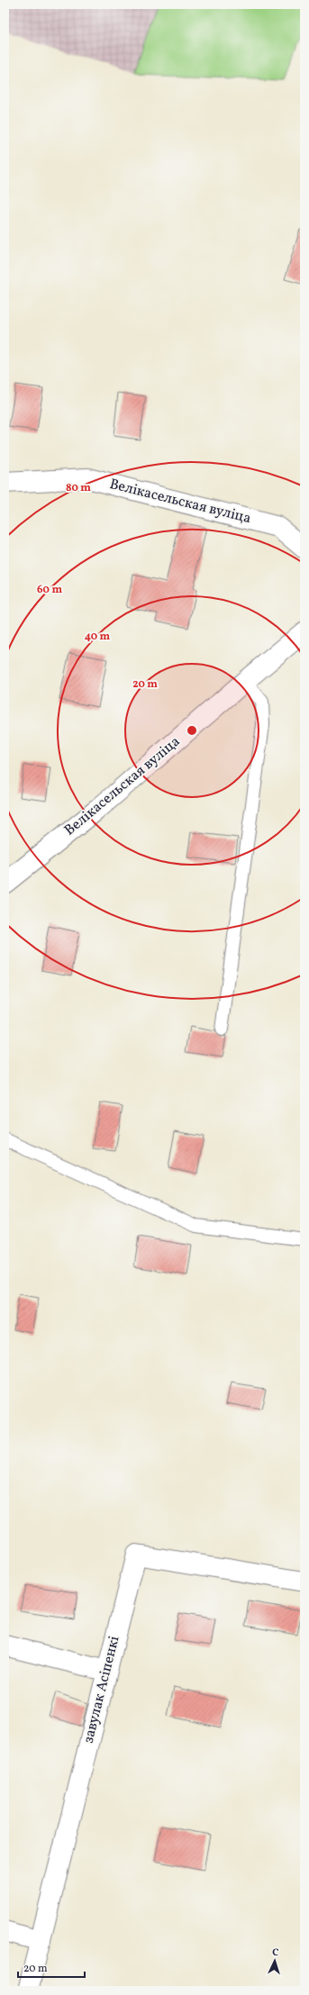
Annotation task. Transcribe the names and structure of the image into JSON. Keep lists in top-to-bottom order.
{
  "streets": {
    "street": ["Велікасельская вуліца", "завулак Асіпенкі"]
  },
  "scale_bar": "20 m",
  "north": "top",
  "rings": [
    "80 m",
    "60 m",
    "40 m",
    "20 m"
  ]
}
